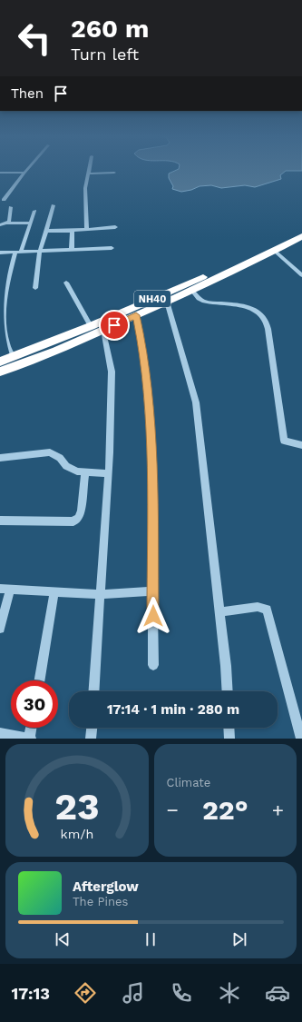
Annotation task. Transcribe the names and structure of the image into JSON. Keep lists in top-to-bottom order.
{
  "streets": {
    "highway": ["NH40"]
  },
  "page": {
    "turn": ["260 m", "Turn left"],
    "then": "Then",
    "limit": "30",
    "trip": "17:14 · 1 min · 280 m",
    "tile": "Climate",
    "heat": ["−", "22°", "+"],
    "song": ["Afterglow", "The Pines"],
    "tabs": "17:13",
    "gauge": ["23", "km/h"]
  }
}
